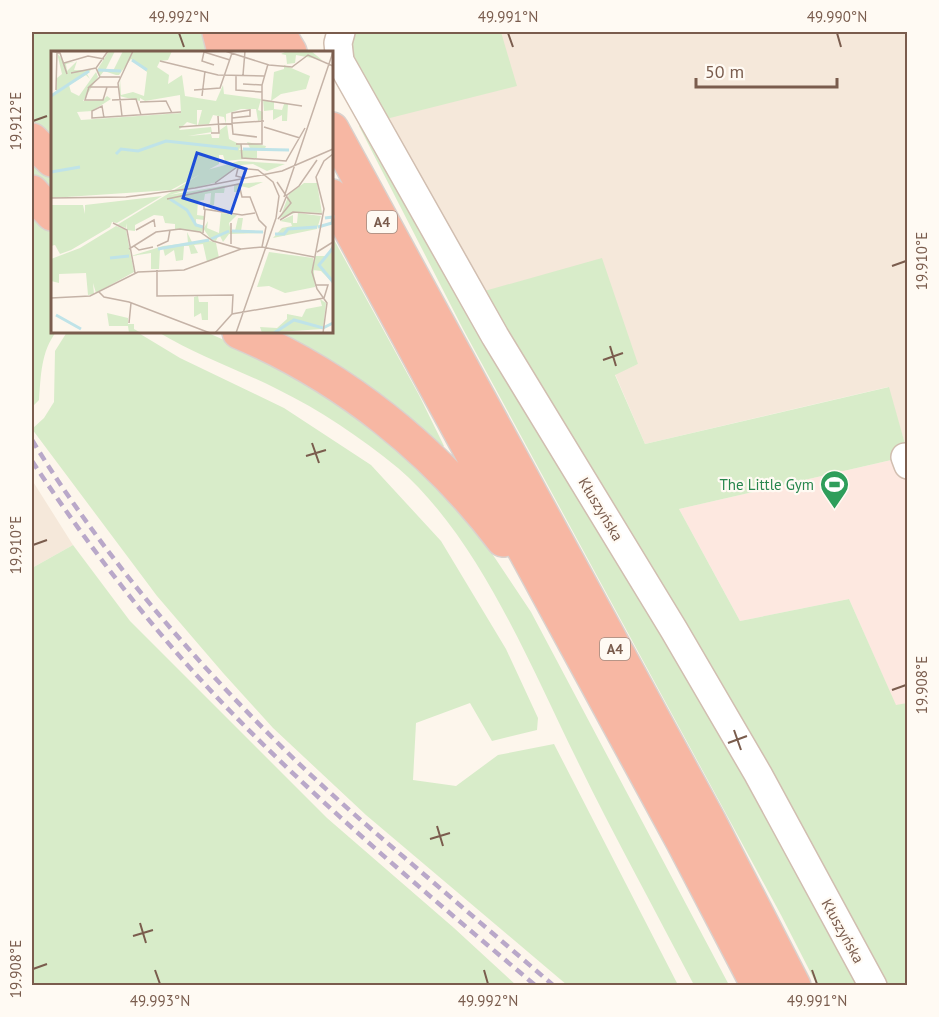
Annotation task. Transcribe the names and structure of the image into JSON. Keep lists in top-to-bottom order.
{
  "streets": {
    "highway": ["A4"],
    "street": ["Kłuszyńska"]
  },
  "places": {
    "sports": ["The Little Gym"]
  },
  "scale_bar": "50 m",
  "coordinates": [
    "49.992°N",
    "49.991°N",
    "49.990°N",
    "19.912°E",
    "19.910°E",
    "19.908°E",
    "49.993°N"
  ]
}
